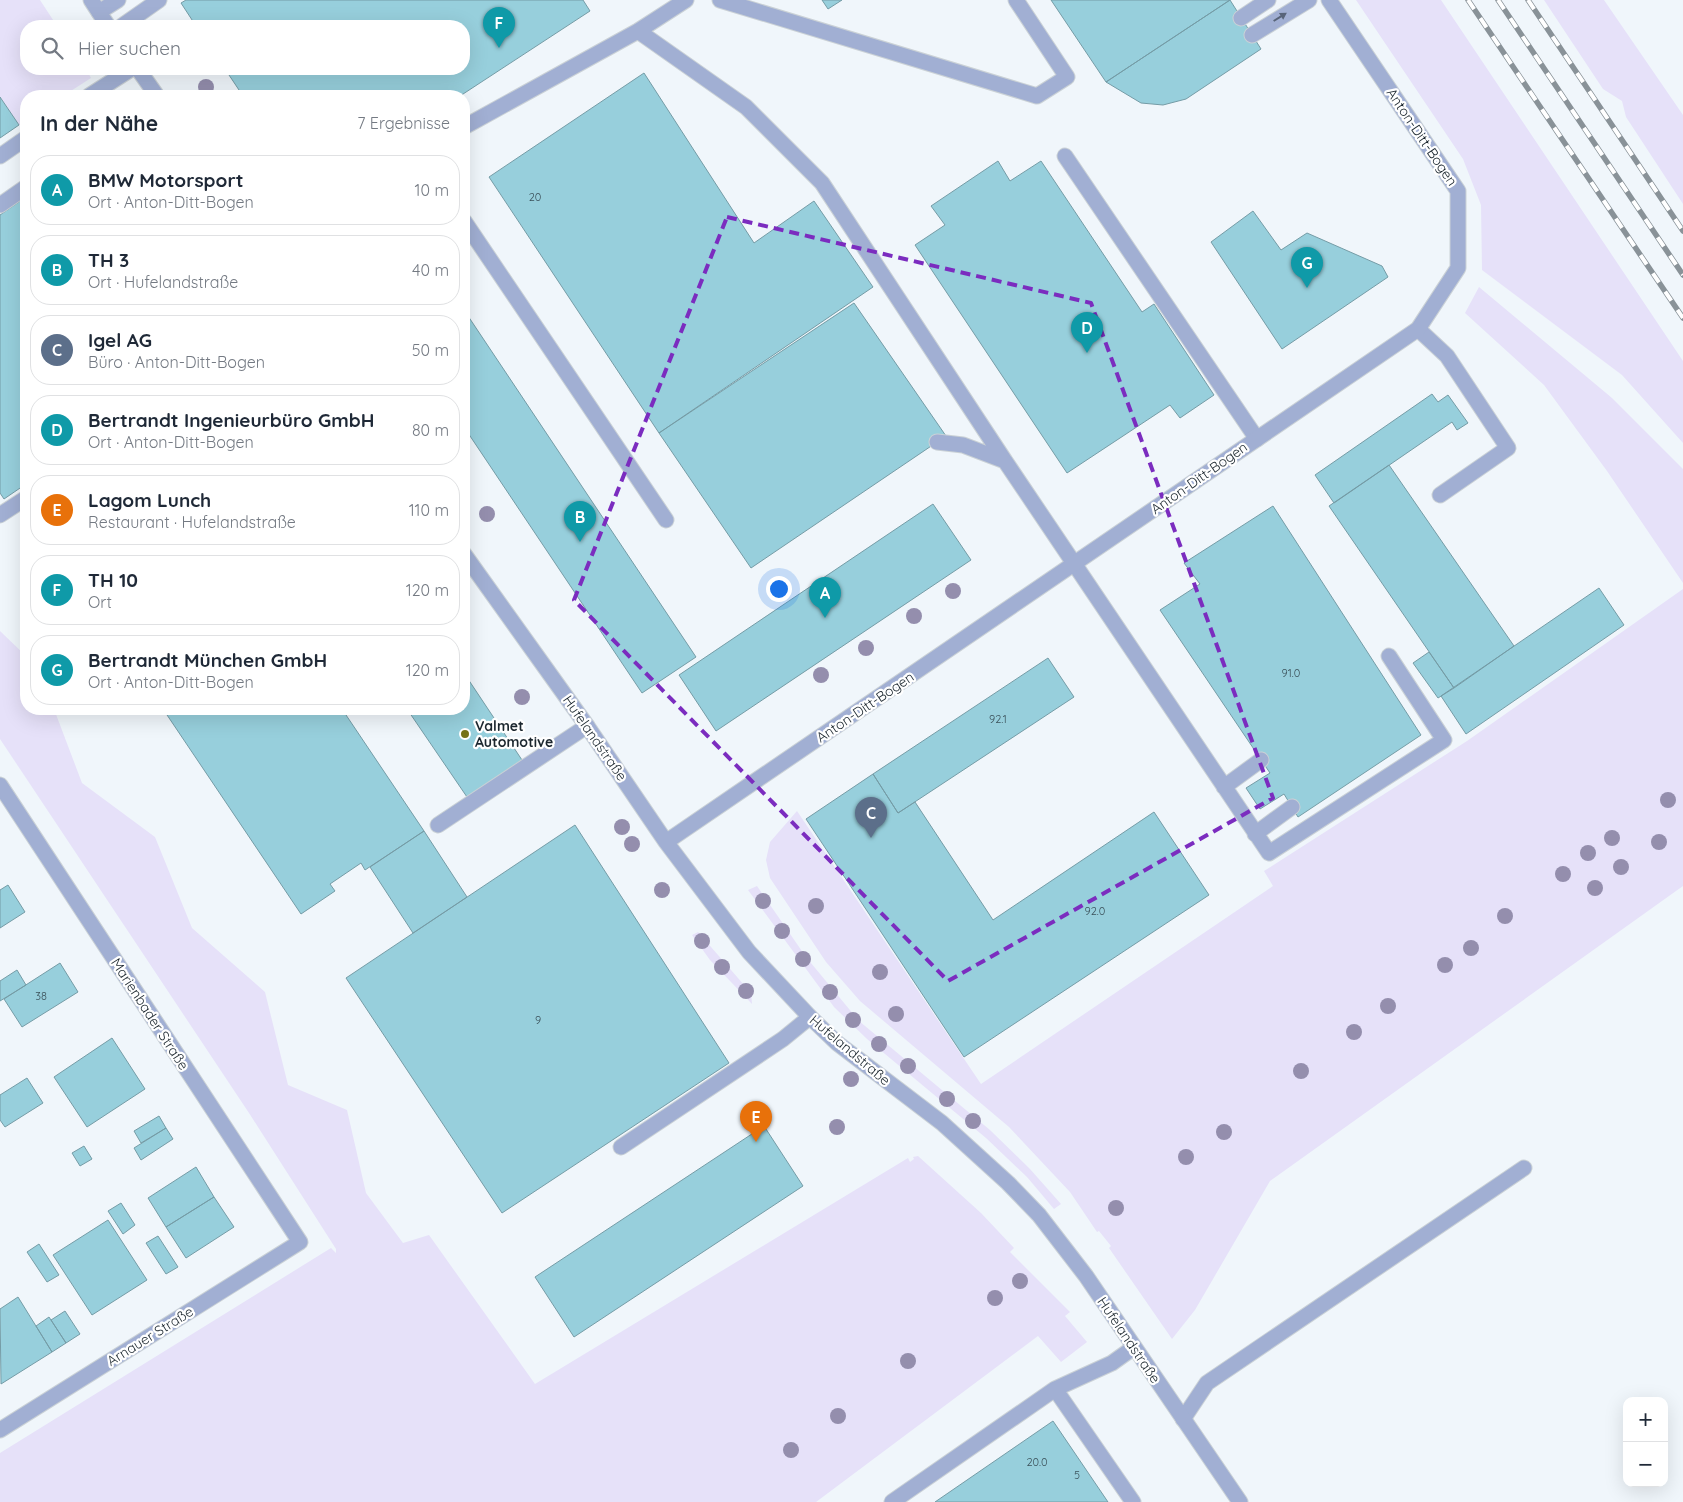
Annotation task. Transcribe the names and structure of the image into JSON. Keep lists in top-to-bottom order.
{
  "streets": {
    "street": [
      "Anton-Ditt-Bogen",
      "Hufelandstraße",
      "Marienbader Straße",
      "Arnauer Straße"
    ]
  },
  "crossings": [
    ["Anton-Ditt-Bogen", "Hufelandstraße"],
    ["Marienbader Straße", "Arnauer Straße"]
  ],
  "places": ["Valmet Automotive"],
  "house_numbers": [
    "20",
    "91.0",
    "92.1",
    "92.0",
    "38",
    "9",
    "20.0",
    "5"
  ],
  "page": {
    "pins": [
      "F",
      "G",
      "D",
      "B",
      "A",
      "C",
      "E"
    ],
    "search": "Hier suchen",
    "heading": ["In der Nähe", "7 Ergebnisse"],
    "list": [
      {
        "mark": "A",
        "name": "BMW Motorsport",
        "note": "Ort · Anton-Ditt-Bogen",
        "value": "10 m"
      },
      {
        "mark": "B",
        "name": "TH 3",
        "note": "Ort · Hufelandstraße",
        "value": "40 m"
      },
      {
        "mark": "C",
        "name": "Igel AG",
        "note": "Büro · Anton-Ditt-Bogen",
        "value": "50 m"
      },
      {
        "mark": "D",
        "name": "Bertrandt Ingenieurbüro GmbH",
        "note": "Ort · Anton-Ditt-Bogen",
        "value": "80 m"
      },
      {
        "mark": "E",
        "name": "Lagom Lunch",
        "note": "Restaurant · Hufelandstraße",
        "value": "110 m"
      },
      {
        "mark": "F",
        "name": "TH 10",
        "note": "Ort",
        "value": "120 m"
      },
      {
        "mark": "G",
        "name": "Bertrandt München GmbH",
        "note": "Ort · Anton-Ditt-Bogen",
        "value": "120 m"
      }
    ],
    "map_buttons": ["+", "−"]
  }
}
